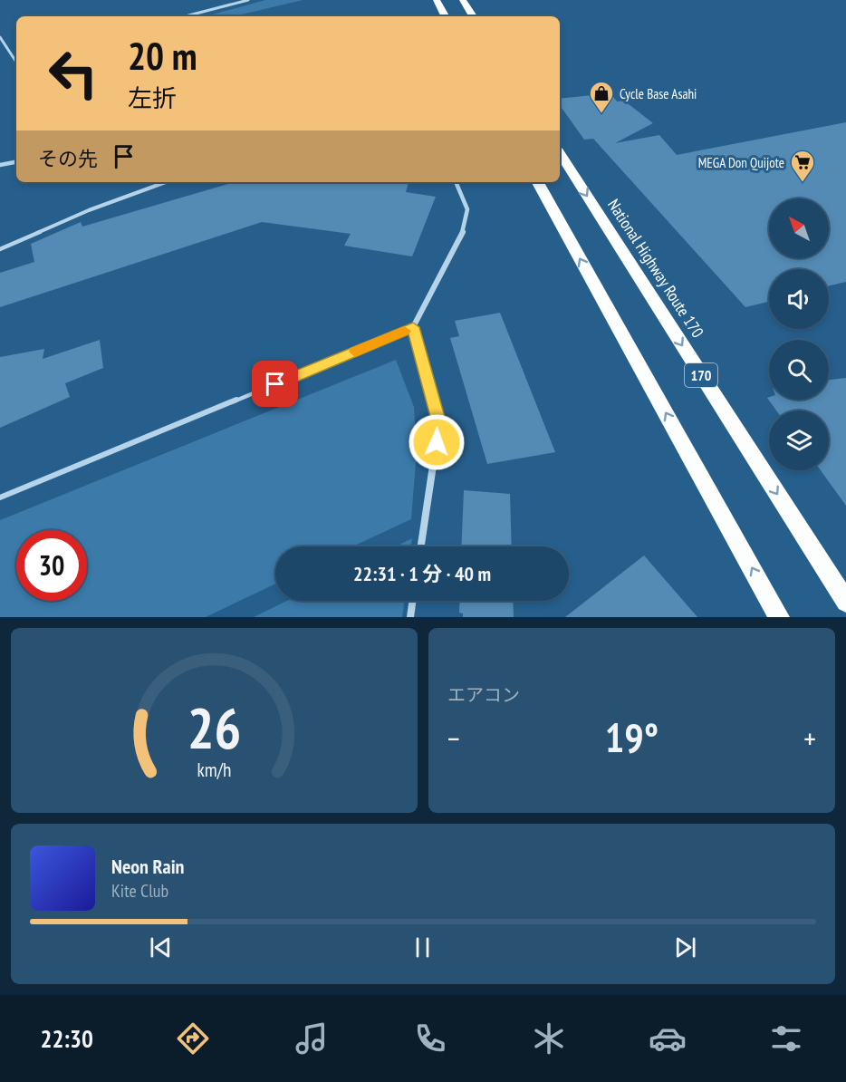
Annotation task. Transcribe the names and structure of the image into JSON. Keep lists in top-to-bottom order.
{
  "streets": {
    "highway": ["National Highway Route 170", "170"]
  },
  "places": {
    "shop": ["Cycle Base Asahi"],
    "supermarket": ["MEGA Don Quijote"]
  },
  "north": "top left",
  "page": {
    "turn": ["20 m", "左折"],
    "then": "その先",
    "limit": "30",
    "trip": "22:31 · 1 分 · 40 m",
    "tile": "エアコン",
    "heat": ["−", "19°", "+"],
    "song": ["Neon Rain", "Kite Club"],
    "tabs": "22:30",
    "gauge": ["26", "km/h"]
  }
}
